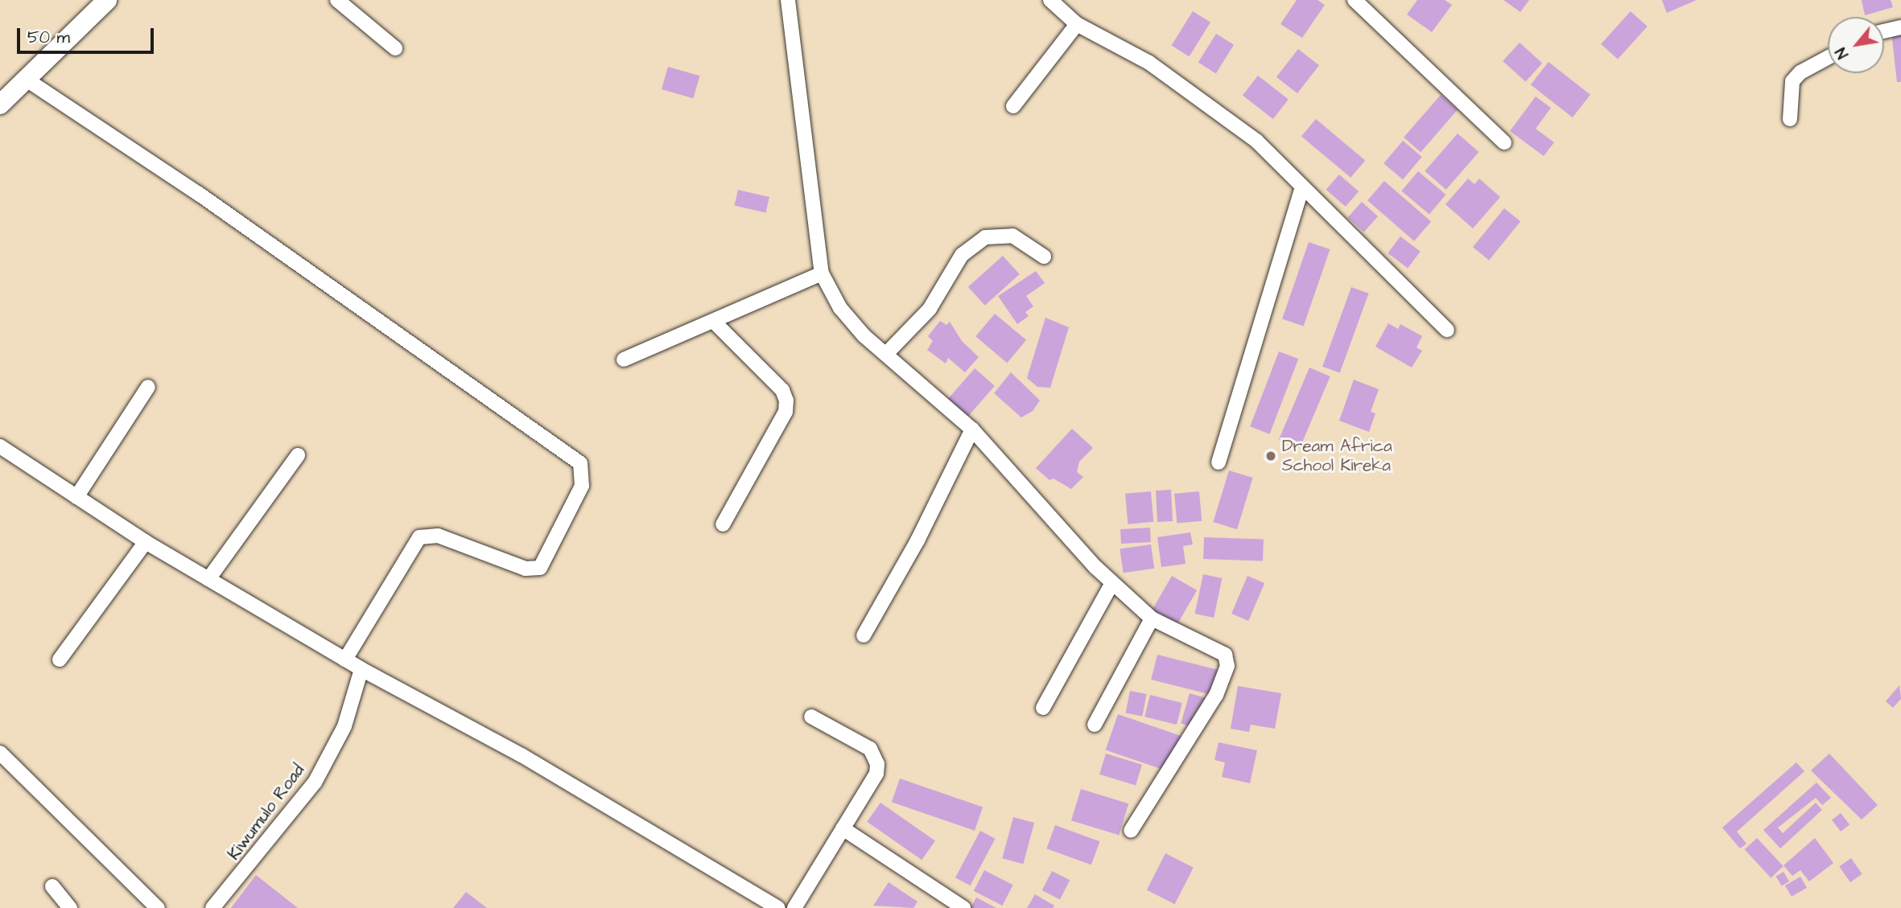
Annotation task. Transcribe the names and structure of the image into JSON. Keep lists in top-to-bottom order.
{
  "streets": {
    "street": ["Kiwumulo Road"]
  },
  "places": ["Dream Africa School Kireka"],
  "scale_bar": "50 m",
  "north": "bottom left"
}
